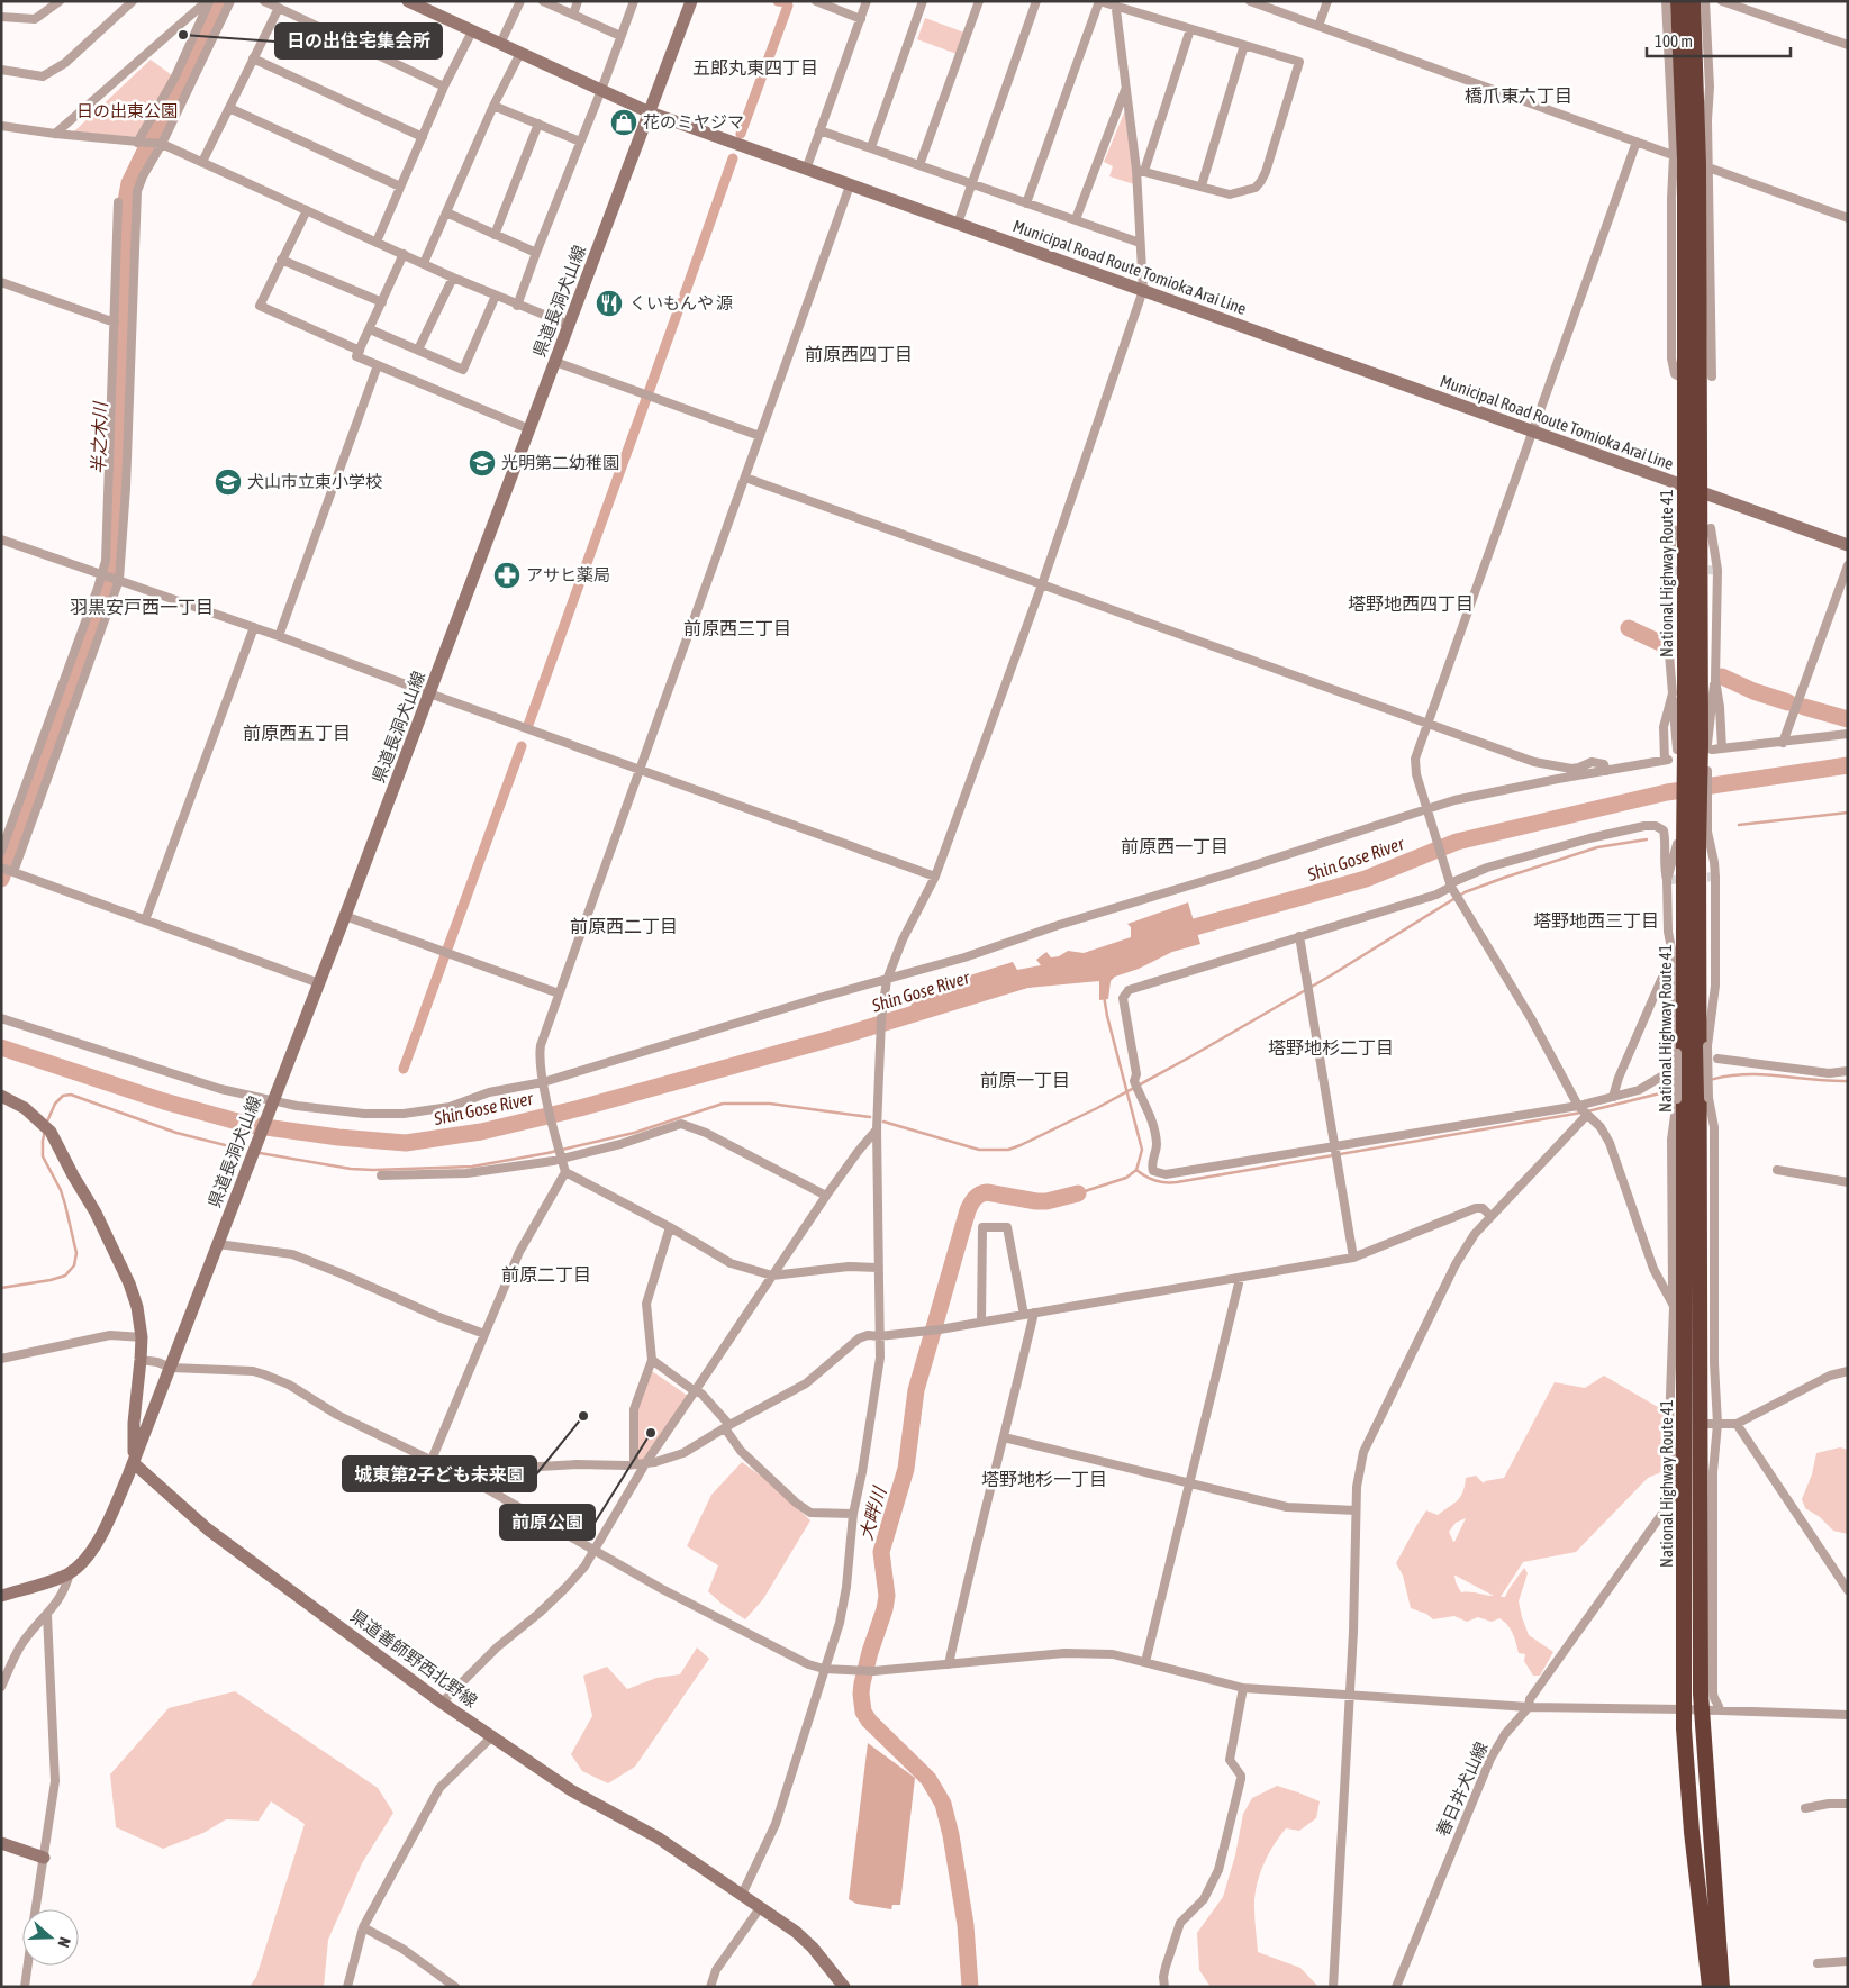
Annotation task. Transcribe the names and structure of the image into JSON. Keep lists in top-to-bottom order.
{
  "streets": {
    "highway": ["National Highway Route 41"],
    "main road": ["Municipal Road Route Tomioka Arai Line", "県道長洞犬山線", "県道善師野西北野線"],
    "street": ["春日井犬山線"]
  },
  "crossings": [
    ["Municipal Road Route Tomioka Arai Line", "県道長洞犬山線"],
    ["Municipal Road Route Tomioka Arai Line", "National Highway Route 41"],
    ["県道長洞犬山線", "県道善師野西北野線"]
  ],
  "districts": [
    "五郎丸東四丁目",
    "橋爪東六丁目",
    "前原西四丁目",
    "塔野地西四丁目",
    "羽黒安戸西一丁目",
    "前原西三丁目",
    "前原西五丁目",
    "前原西一丁目",
    "塔野地西三丁目",
    "前原西二丁目",
    "塔野地杉二丁目",
    "前原一丁目",
    "前原二丁目",
    "塔野地杉一丁目"
  ],
  "water": ["半之木川", "Shin Gose River", "大畔川"],
  "parks": ["日の出東公園"],
  "places": {
    "other": ["日の出住宅集会所", "城東第2子ども未来園", "前原公園"],
    "shop": ["花のミヤジマ"],
    "restaurant": ["くいもんや 源"],
    "school or university": ["光明第二幼稚園", "犬山市立東小学校"],
    "pharmacy": ["アサヒ薬局"]
  },
  "scale_bar": "100 m",
  "north": "right"
}
